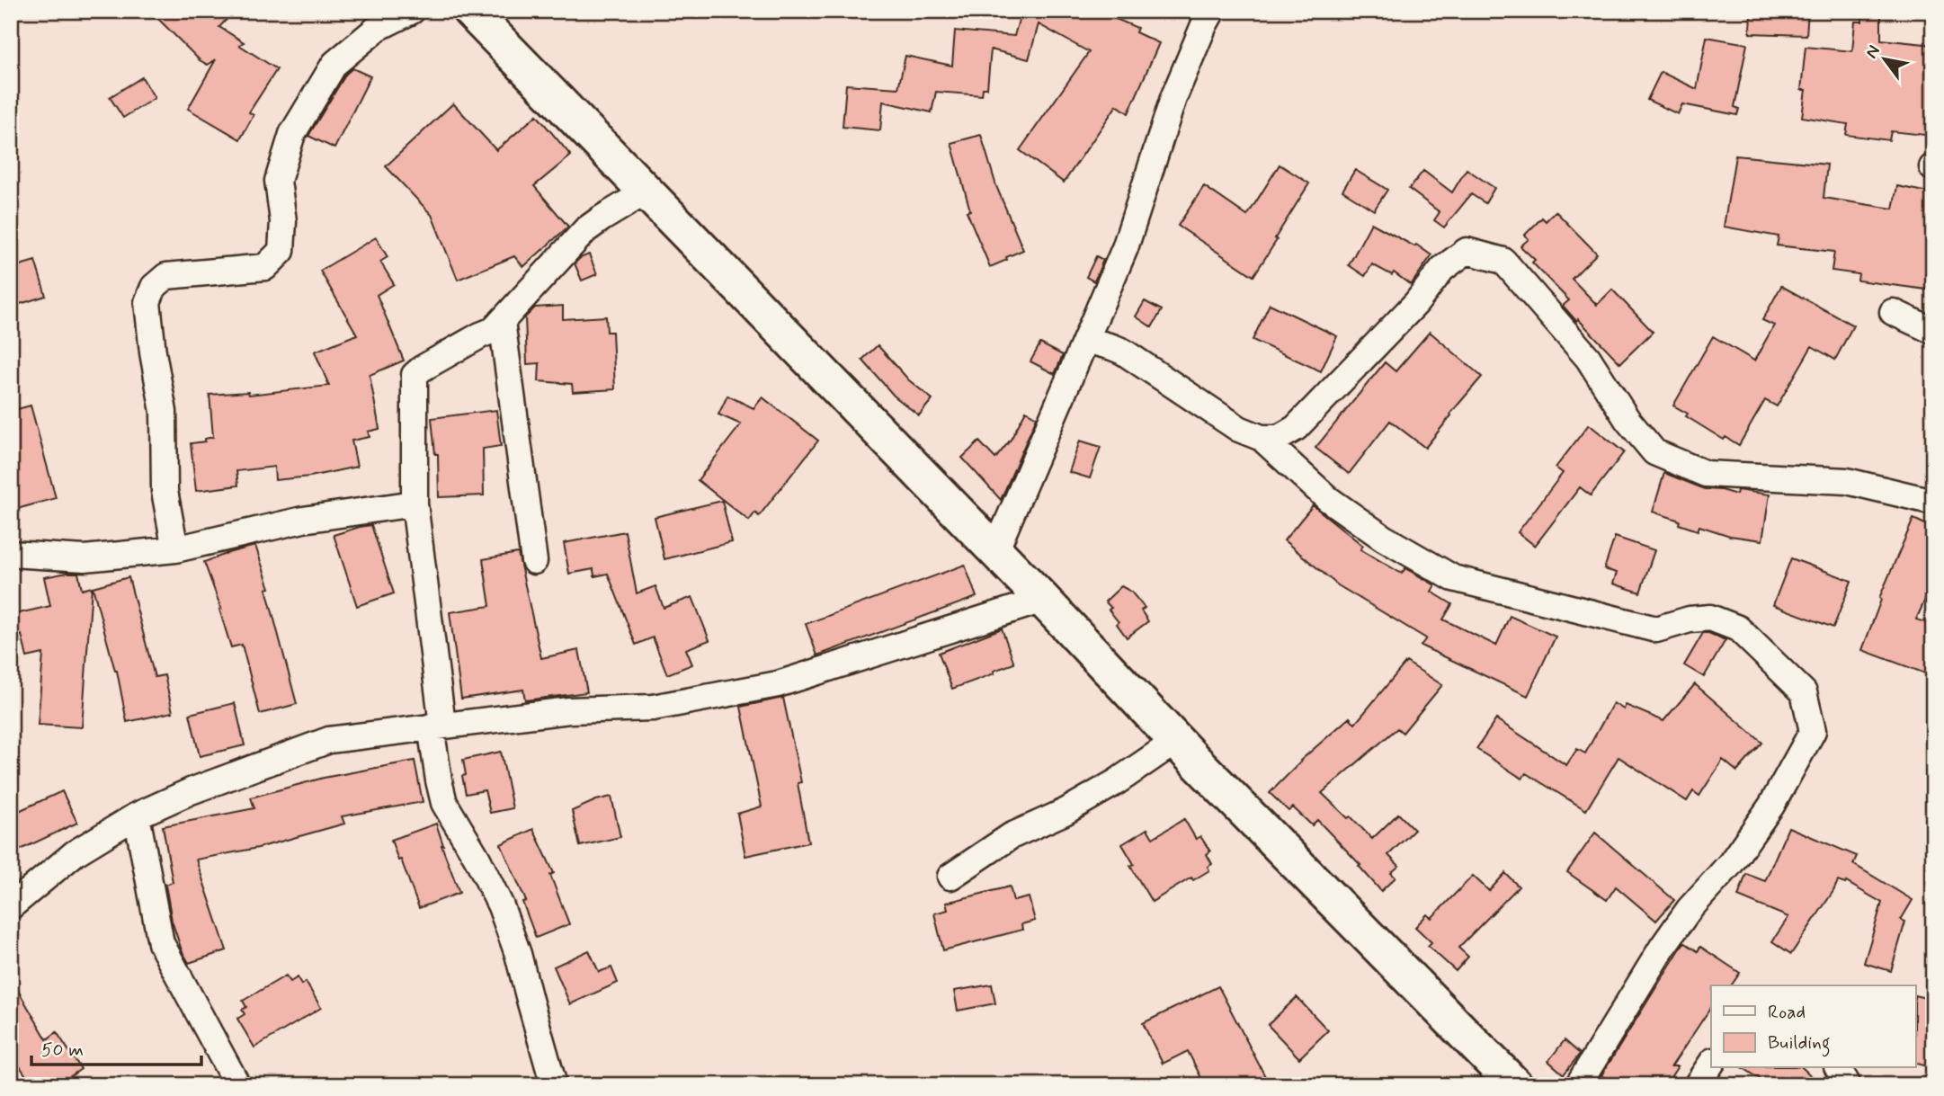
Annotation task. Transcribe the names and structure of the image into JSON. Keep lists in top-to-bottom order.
{
  "legend": ["Road", "Building"],
  "scale_bar": "50 m",
  "north": "top left"
}
